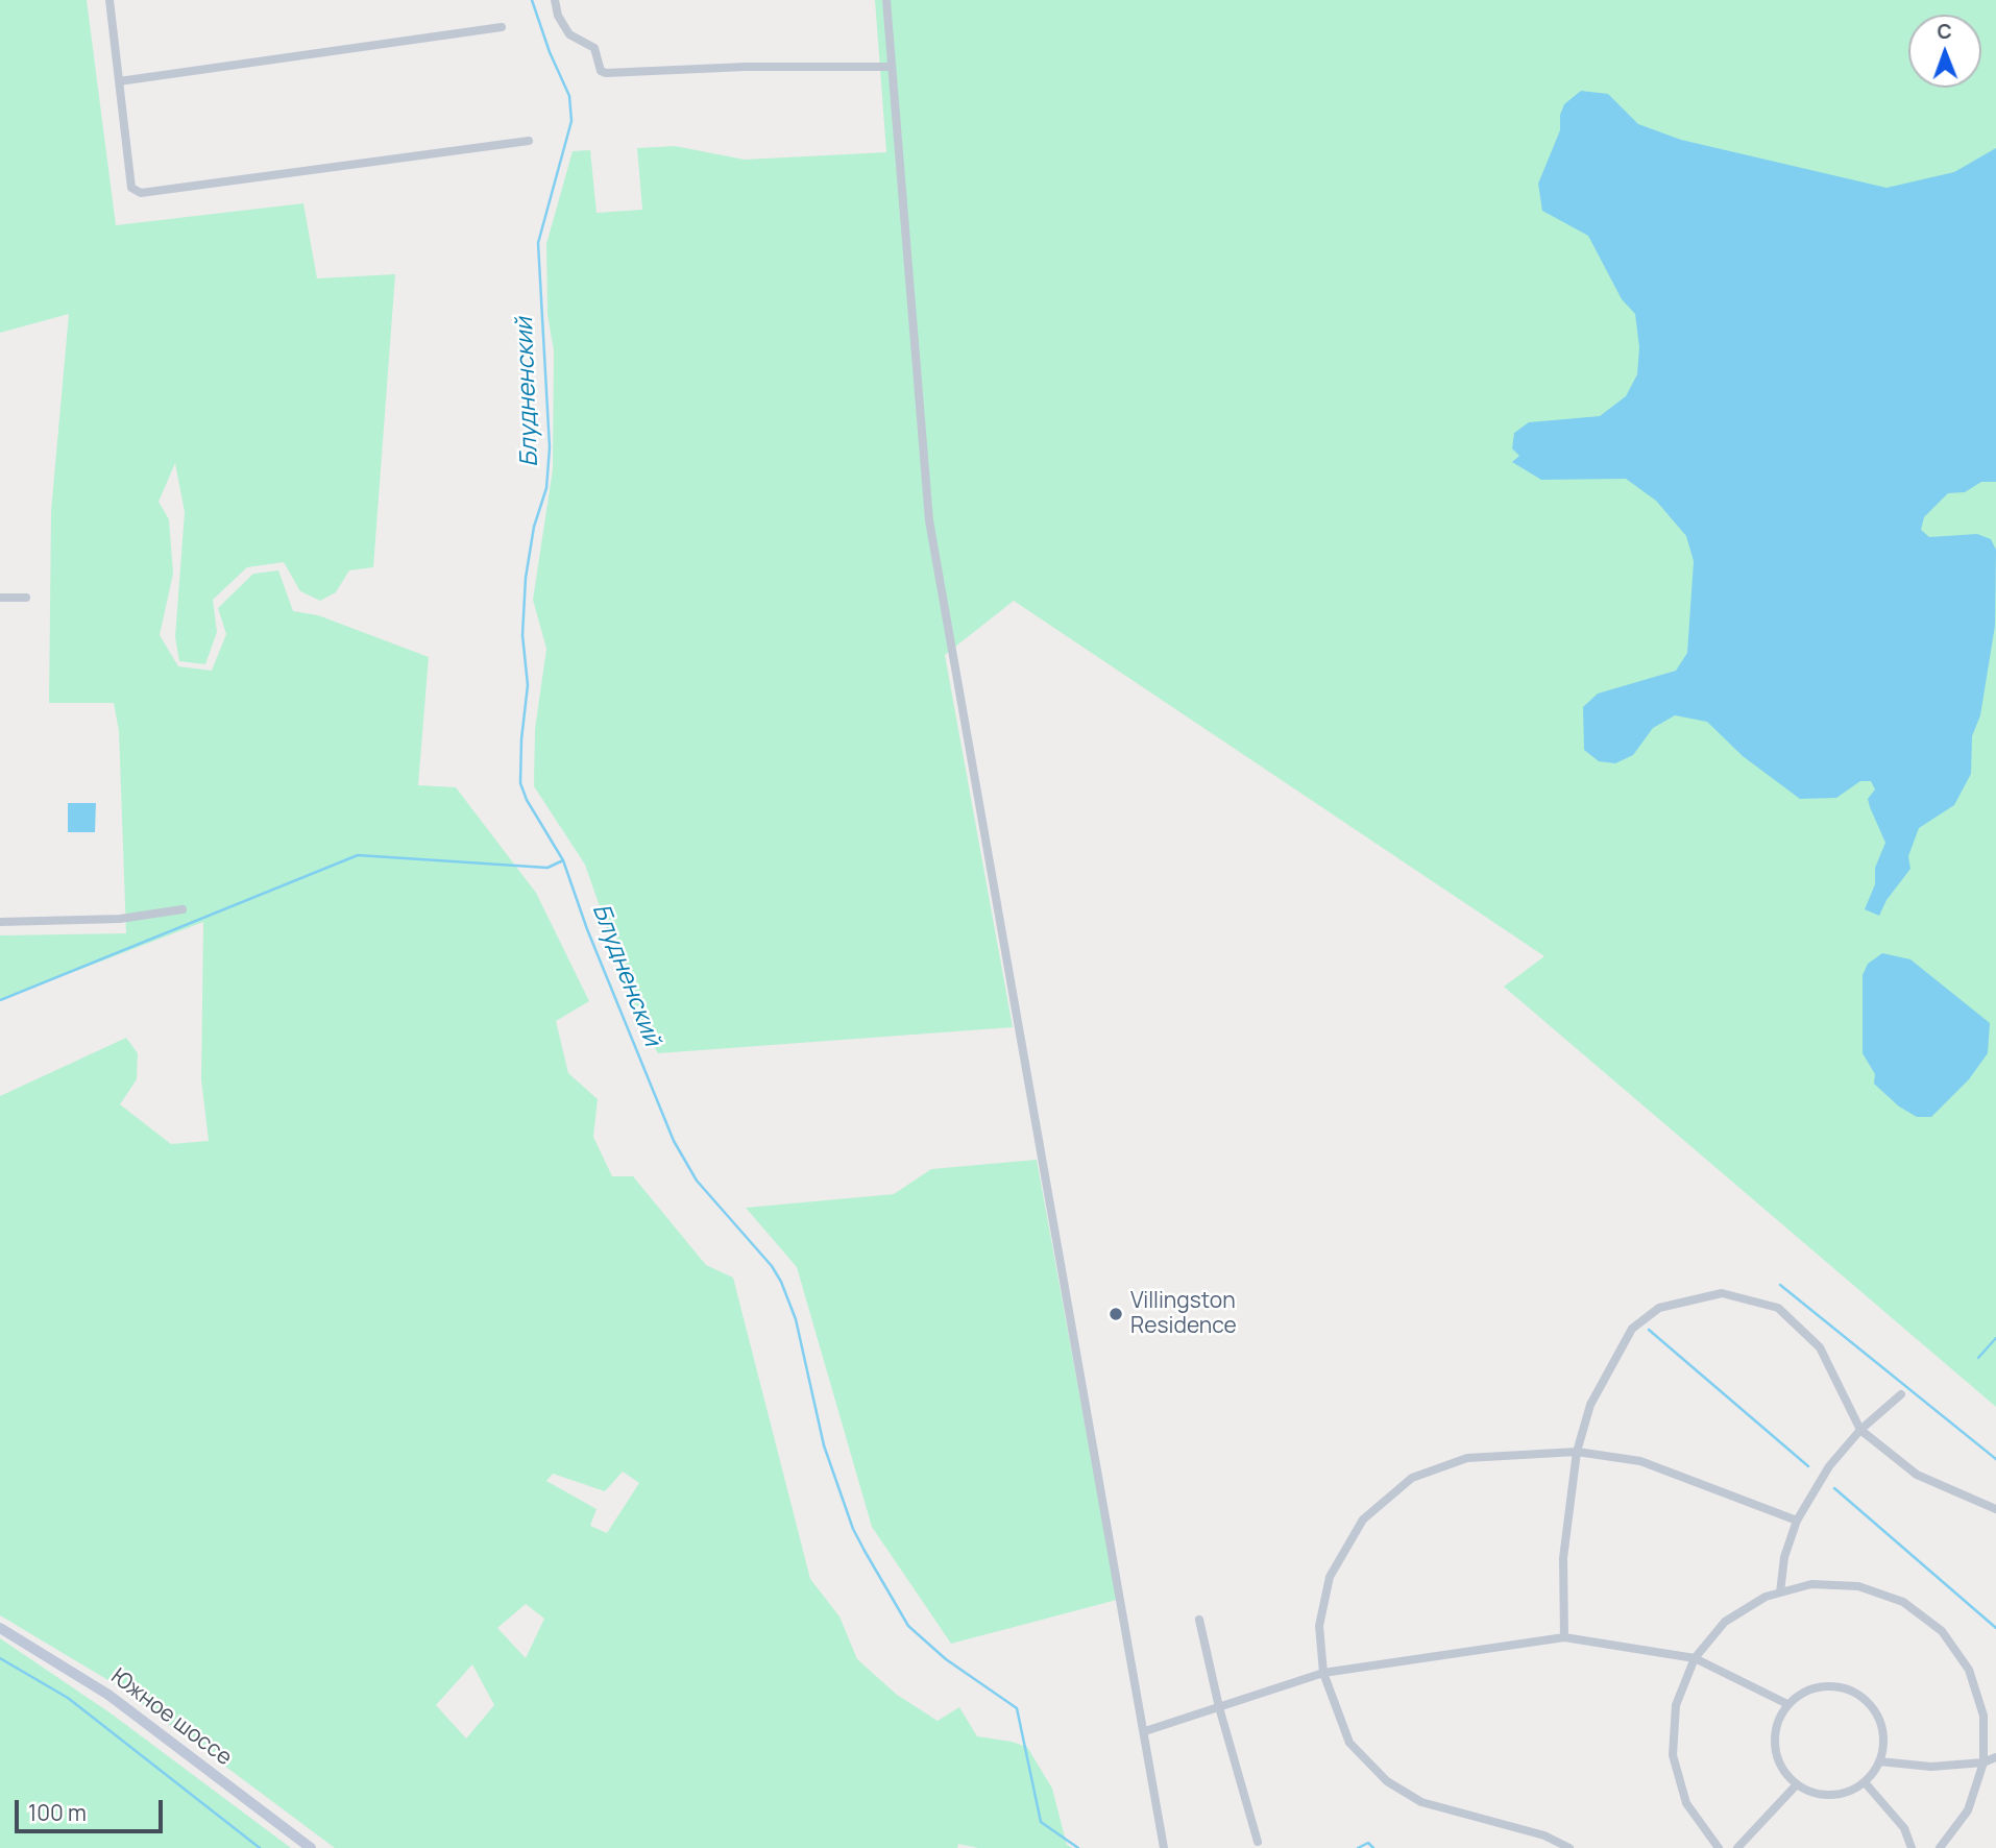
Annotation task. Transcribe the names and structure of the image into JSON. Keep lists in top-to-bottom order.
{
  "streets": {
    "street": ["Южное шоссе"]
  },
  "water": ["Блудненский"],
  "places": ["Villingston Residence"],
  "scale_bar": "100 m",
  "north": "top"
}
